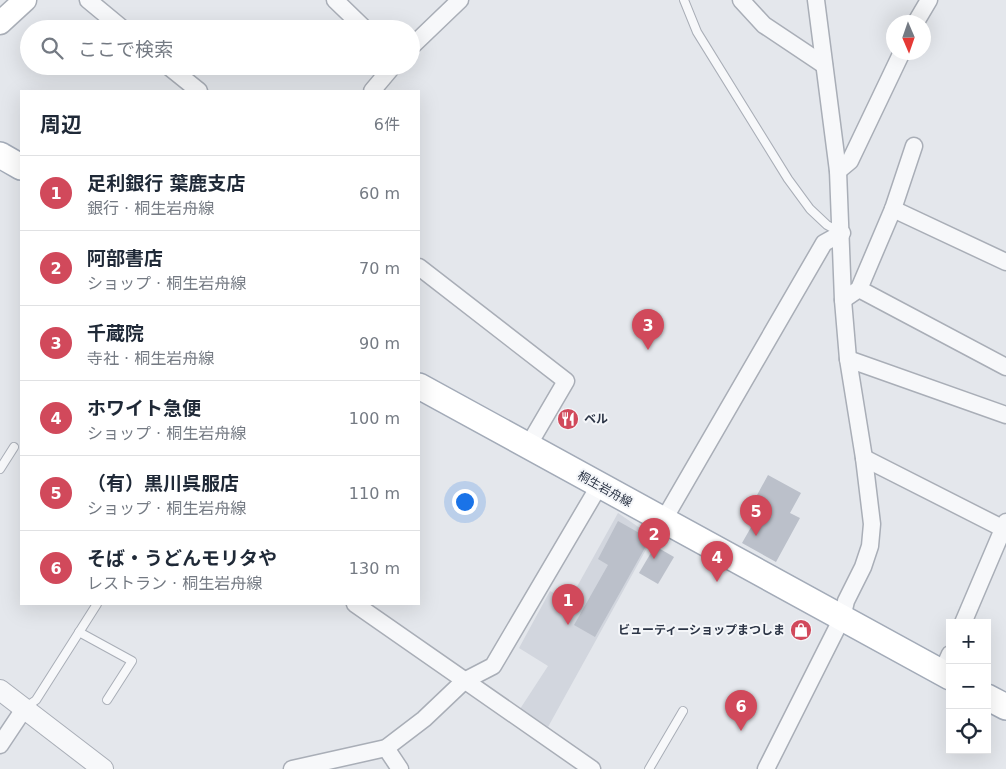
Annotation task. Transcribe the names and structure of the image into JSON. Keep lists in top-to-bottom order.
{
  "streets": {
    "main road": ["桐生岩舟線"]
  },
  "places": {
    "restaurant": ["ベル"],
    "shop": ["ビューティーショップまつしま"]
  },
  "north": "bottom",
  "page": {
    "search": "ここで検索",
    "heading": ["周辺", "6件"],
    "list": [
      {
        "mark": "1",
        "name": "足利銀行 葉鹿支店",
        "note": "銀行 · 桐生岩舟線",
        "value": "60 m"
      },
      {
        "mark": "2",
        "name": "阿部書店",
        "note": "ショップ · 桐生岩舟線",
        "value": "70 m"
      },
      {
        "mark": "3",
        "name": "千蔵院",
        "note": "寺社 · 桐生岩舟線",
        "value": "90 m"
      },
      {
        "mark": "4",
        "name": "ホワイト急便",
        "note": "ショップ · 桐生岩舟線",
        "value": "100 m"
      },
      {
        "mark": "5",
        "name": "（有）黒川呉服店",
        "note": "ショップ · 桐生岩舟線",
        "value": "110 m"
      },
      {
        "mark": "6",
        "name": "そば・うどんモリタや",
        "note": "レストラン · 桐生岩舟線",
        "value": "130 m"
      }
    ],
    "pins": [
      "3",
      "5",
      "2",
      "4",
      "1",
      "6"
    ],
    "map_buttons": ["+", "−"]
  }
}
